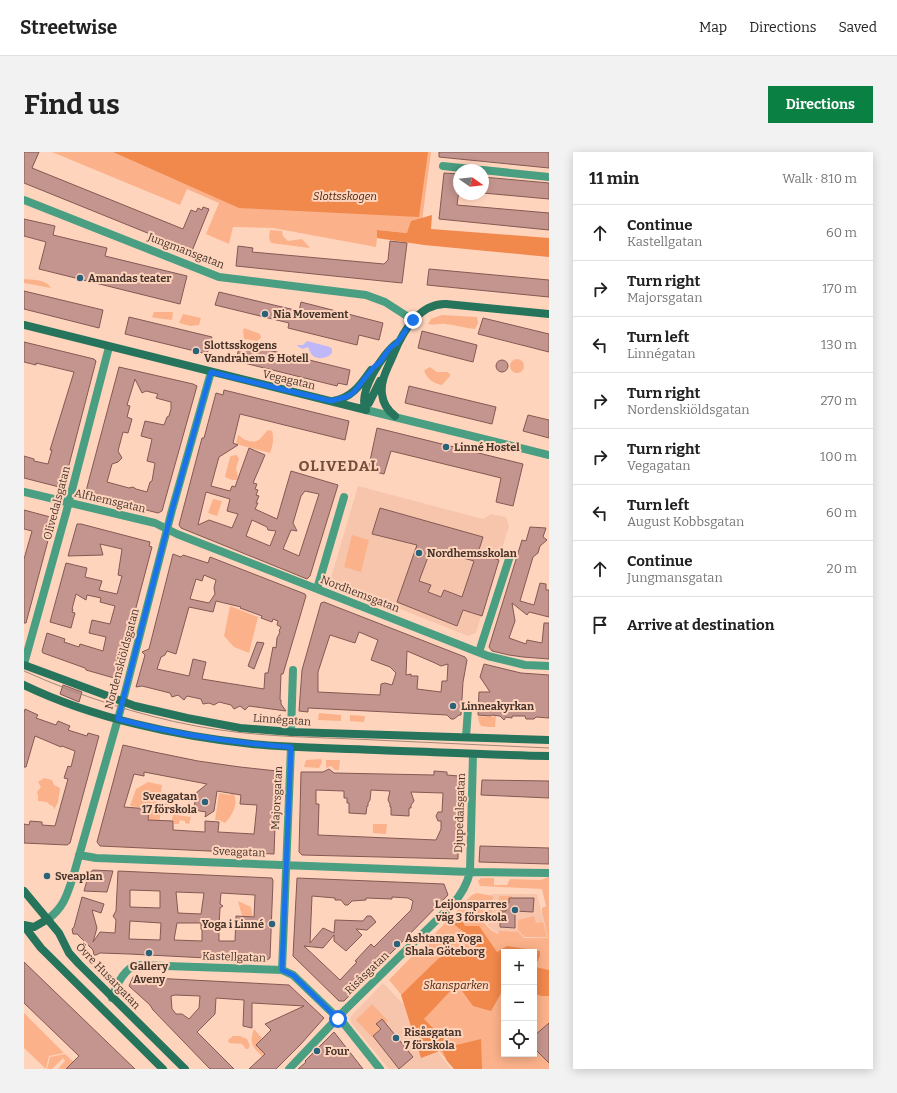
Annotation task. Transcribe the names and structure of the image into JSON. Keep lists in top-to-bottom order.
{
  "streets": {
    "street": [
      "Jungmansgatan",
      "Vegagatan",
      "Alfhemsgatan",
      "Olivedalsgatan",
      "Nordhemsgatan",
      "Nordenskiöldsgatan",
      "Linnégatan",
      "Majorsgatan",
      "Djupedalsgatan",
      "Sveagatan",
      "Kastellgatan",
      "Risåsgatan",
      "Övre Husargatan"
    ]
  },
  "crossings": [
    ["Vegagatan", "Olivedalsgatan"],
    ["Vegagatan", "Nordenskiöldsgatan"],
    ["Alfhemsgatan", "Olivedalsgatan"],
    ["Alfhemsgatan", "Nordhemsgatan"],
    ["Alfhemsgatan", "Nordenskiöldsgatan"],
    ["Olivedalsgatan", "Linnégatan"],
    ["Nordhemsgatan", "Nordenskiöldsgatan"],
    ["Nordenskiöldsgatan", "Linnégatan"],
    ["Nordenskiöldsgatan", "Sveagatan"],
    ["Nordenskiöldsgatan", "Övre Husargatan"],
    ["Majorsgatan", "Sveagatan"],
    ["Majorsgatan", "Kastellgatan"],
    ["Djupedalsgatan", "Sveagatan"],
    ["Djupedalsgatan", "Risåsgatan"],
    ["Sveagatan", "Risåsgatan"],
    ["Kastellgatan", "Övre Husargatan"]
  ],
  "districts": ["OLIVEDAL"],
  "parks": ["Slottsskogen", "Skansparken"],
  "places": [
    "Amandas teater",
    "Nia Movement",
    "Slottsskogens Vandrahem & Hotell",
    "Linné Hostel",
    "Nordhemsskolan",
    "Linneakyrkan",
    "Sveagatan 17 förskola",
    "Sveaplan",
    "Leijonsparres väg 3 förskola",
    "Yoga i Linné",
    "Ashtanga Yoga Shala Göteborg",
    "Gallery Aveny",
    "Risåsgatan 7 förskola",
    "Four"
  ],
  "north": "right",
  "page": {
    "header": "Streetwise",
    "nav": ["Map", "Directions", "Saved"],
    "buttons": "Directions",
    "title": "Find us",
    "heading": ["11 min", "Walk · 810 m"],
    "list": [
      ["Continue", "Kastellgatan", "60 m"],
      ["Turn right", "Majorsgatan", "170 m"],
      ["Turn left", "Linnégatan", "130 m"],
      ["Turn right", "Nordenskiöldsgatan", "270 m"],
      ["Turn right", "Vegagatan", "100 m"],
      ["Turn left", "August Kobbsgatan", "60 m"],
      ["Continue", "Jungmansgatan", "20 m"],
      "Arrive at destination"
    ],
    "map_buttons": ["+", "−"]
  }
}
